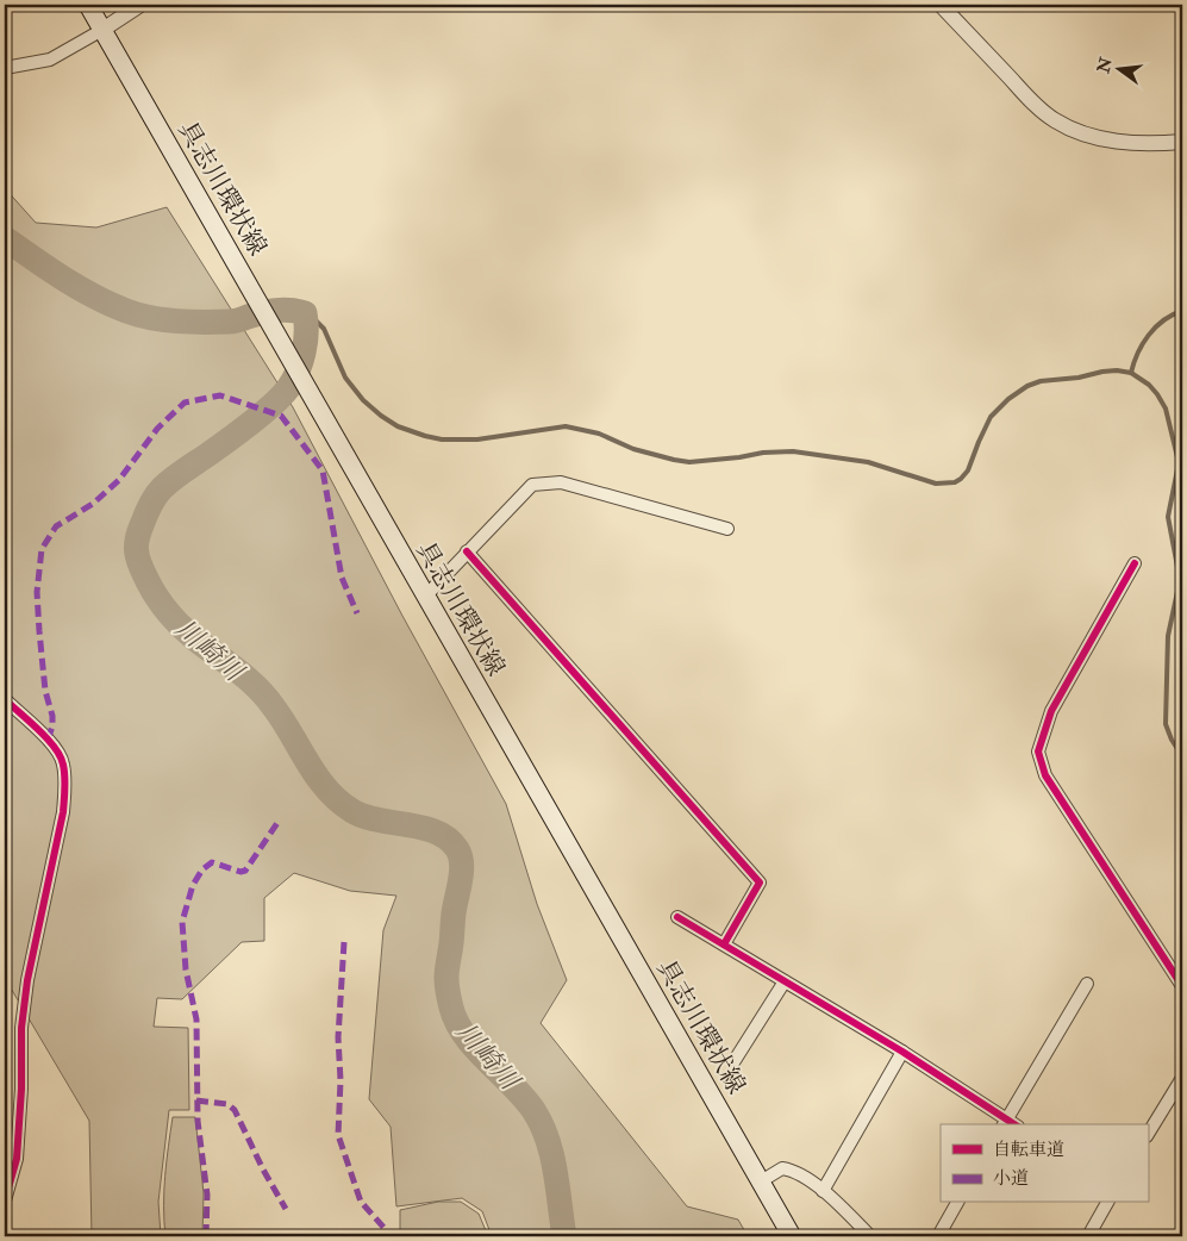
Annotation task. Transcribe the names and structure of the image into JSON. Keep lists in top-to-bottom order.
{
  "streets": {
    "main road": ["具志川環状線"]
  },
  "water": ["川崎川"],
  "legend": ["自転車道", "小道"],
  "north": "left"
}
